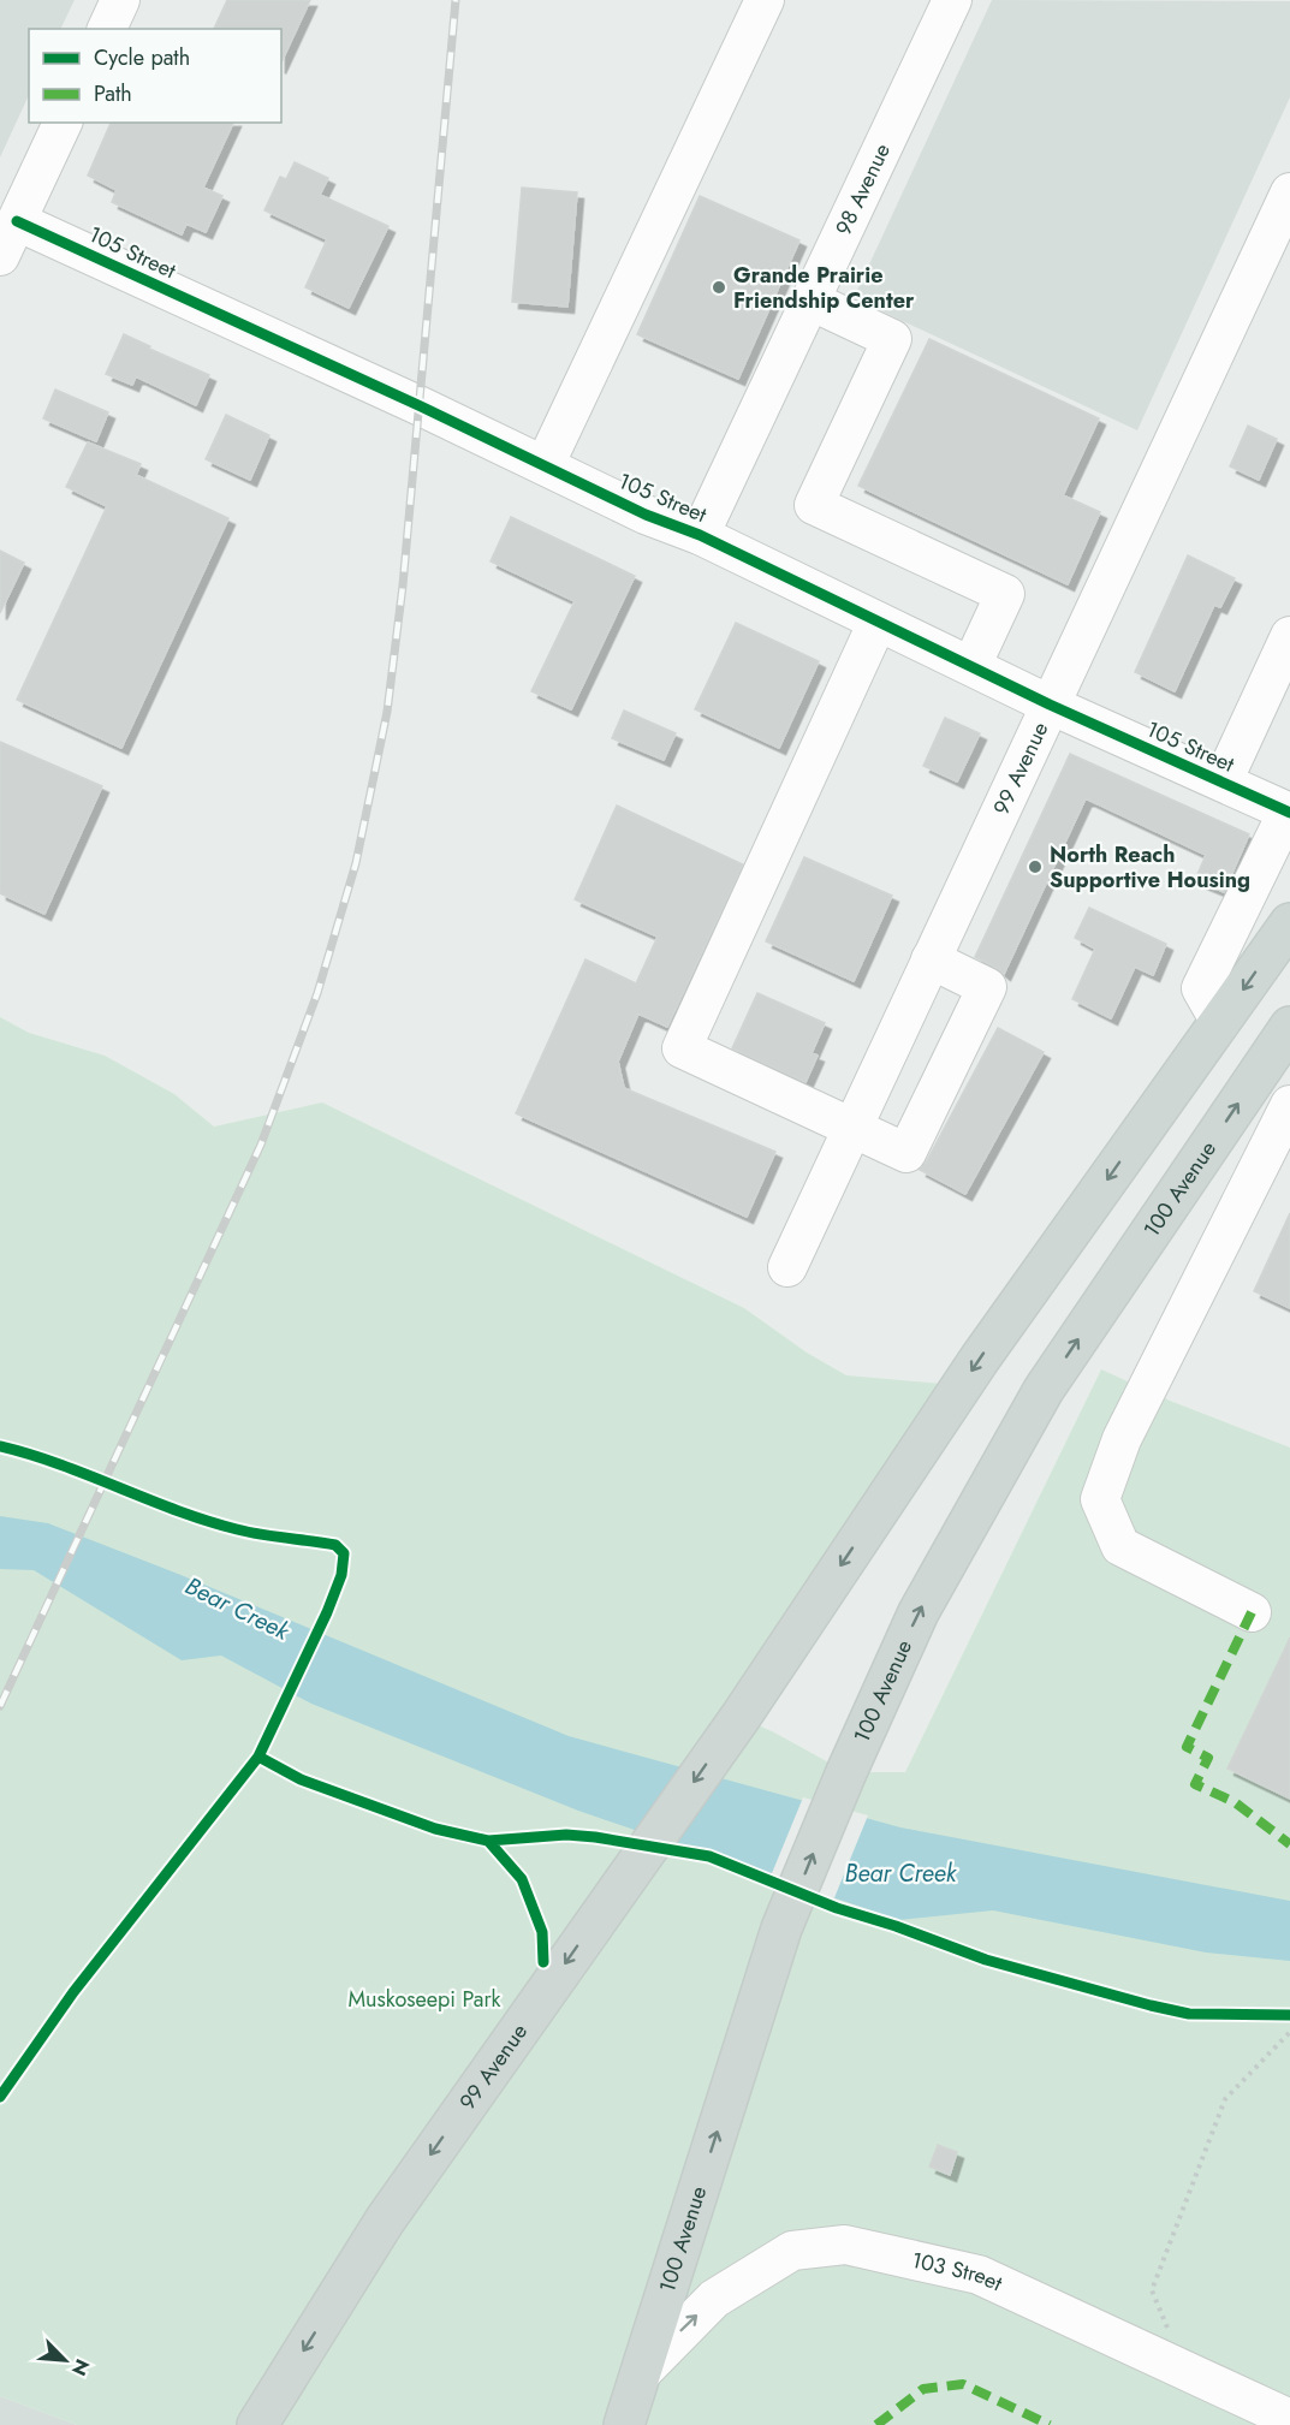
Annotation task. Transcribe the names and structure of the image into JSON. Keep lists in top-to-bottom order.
{
  "streets": {
    "main road": ["99 Avenue", "100 Avenue"],
    "street": ["98 Avenue", "105 Street", "103 Street"]
  },
  "crossings": [
    ["98 Avenue", "105 Street"],
    ["105 Street", "99 Avenue"],
    ["100 Avenue", "103 Street"]
  ],
  "one_way": ["99 Avenue", "100 Avenue", "103 Street"],
  "water": ["Bear Creek"],
  "parks": ["Muskoseepi Park"],
  "places": ["Grande Prairie Friendship Center", "North Reach Supportive Housing"],
  "legend": ["Cycle path", "Path"],
  "north": "bottom right"
}
